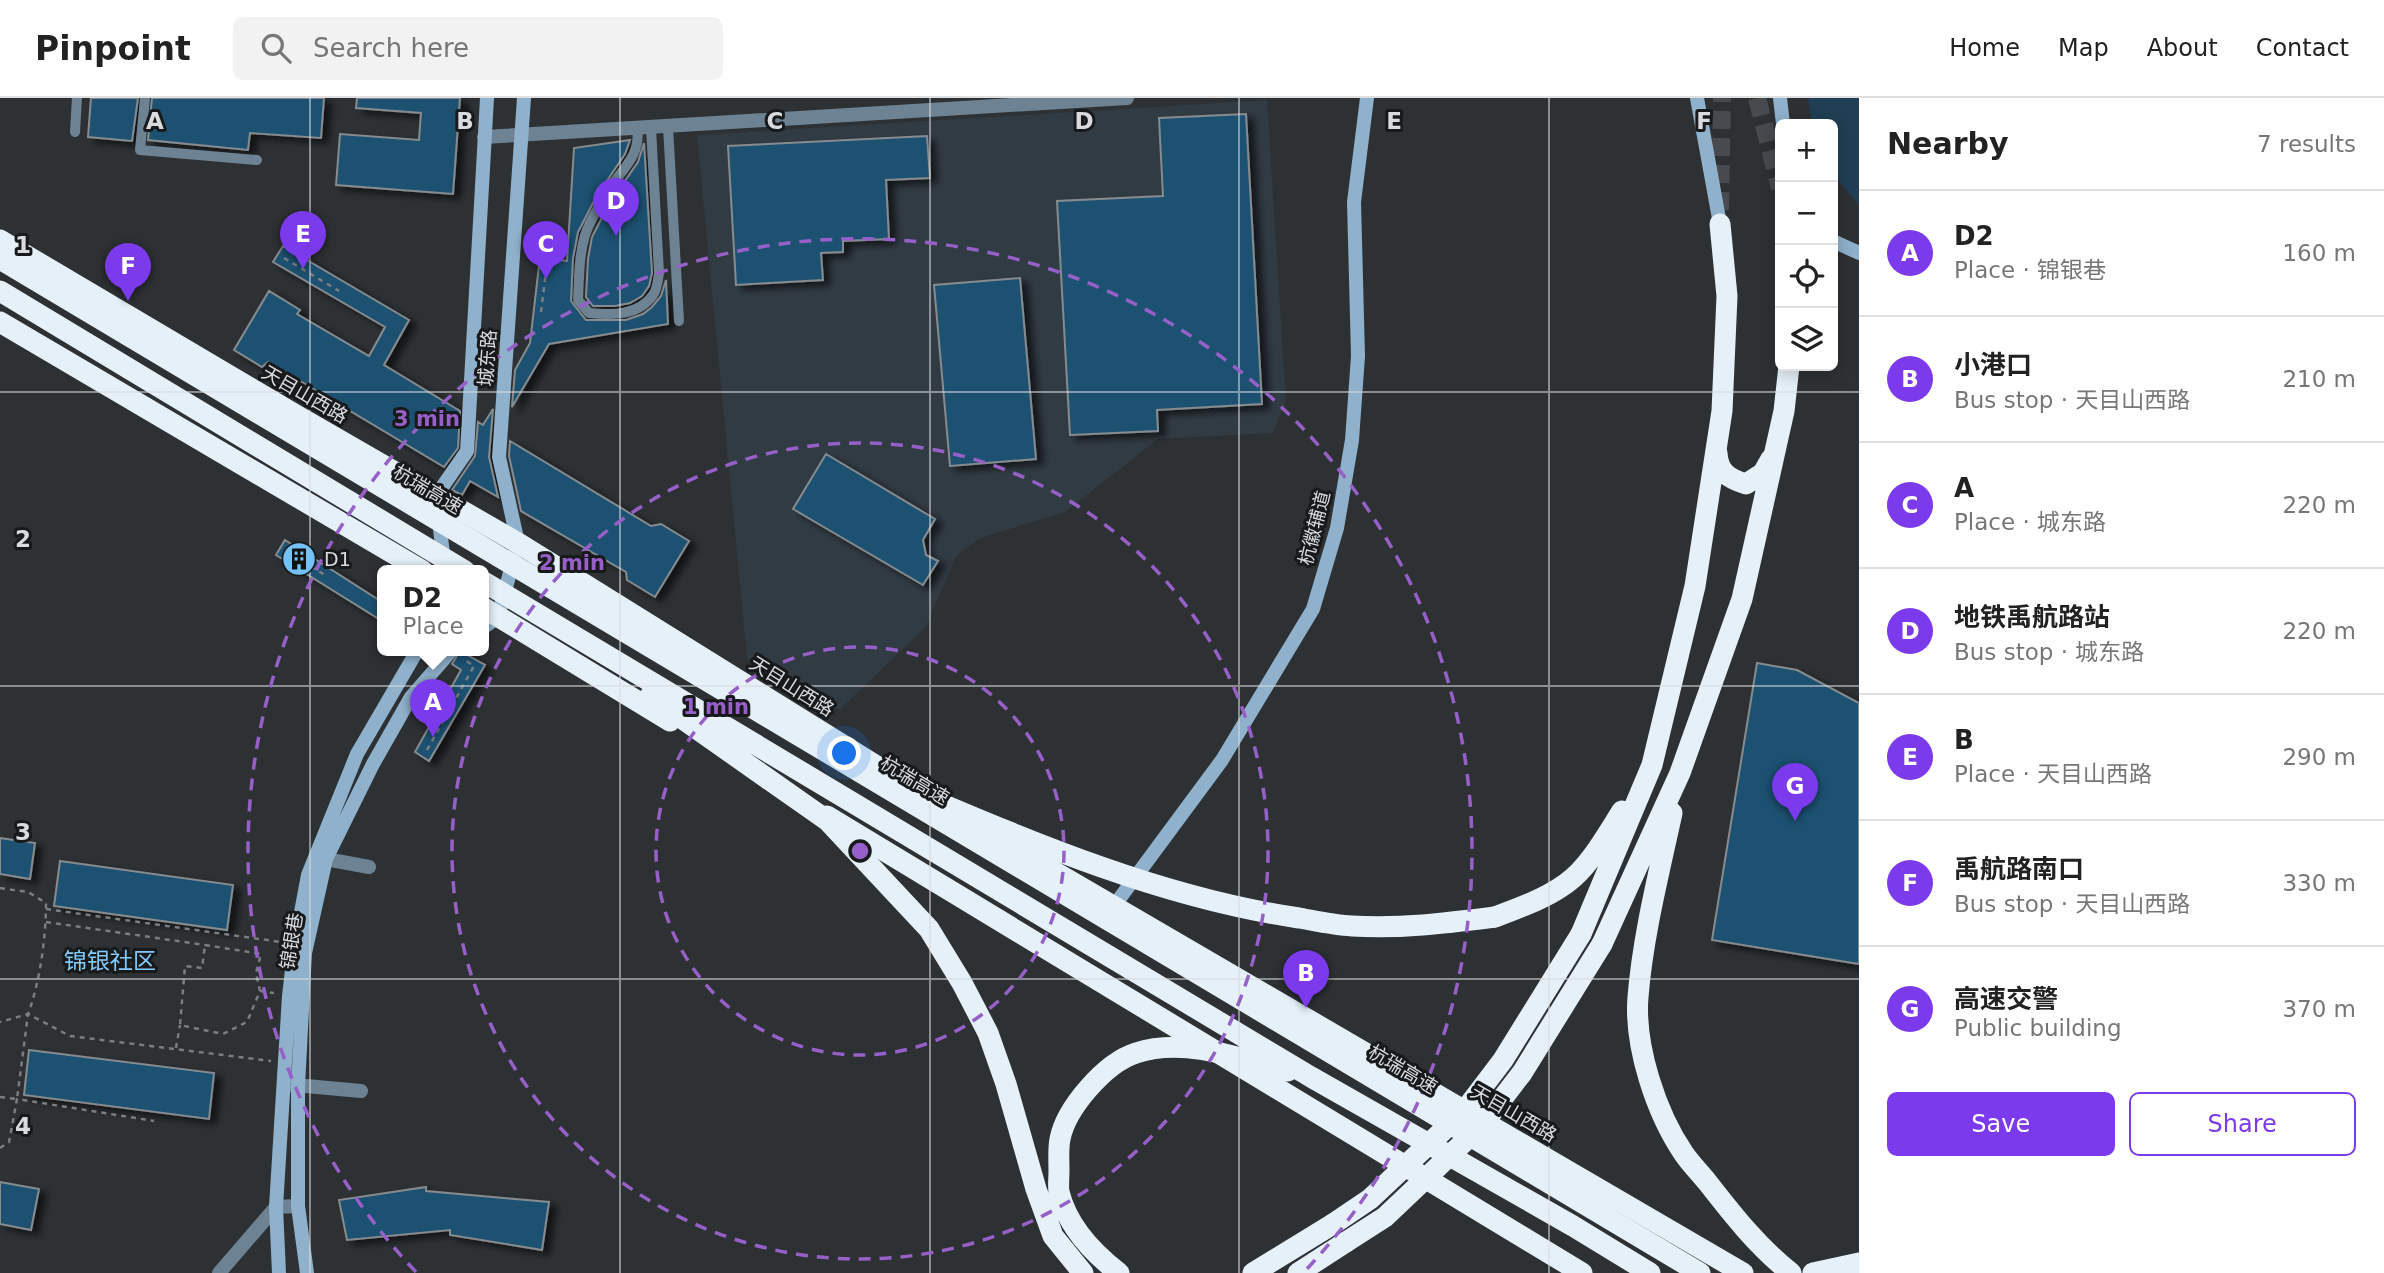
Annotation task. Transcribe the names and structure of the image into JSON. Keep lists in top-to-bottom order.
{
  "streets": {
    "highway": ["天目山西路", "杭瑞高速"],
    "main road": ["城东路", "杭徽辅道", "锦银巷"]
  },
  "crossings": [
    ["城东路", "天目山西路"],
    ["天目山西路", "杭徽辅道"]
  ],
  "districts": ["锦银社区"],
  "places": {
    "building": ["D1"]
  },
  "page": {
    "header": "Pinpoint",
    "search": "Search here",
    "nav": [
      "Home",
      "Map",
      "About",
      "Contact"
    ],
    "heading": ["Nearby", "7 results"],
    "map_buttons": ["+", "−"],
    "pins": [
      "D",
      "E",
      "C",
      "F",
      "A",
      "G",
      "B"
    ],
    "list": [
      {
        "mark": "A",
        "name": "D2",
        "note": "Place · 锦银巷",
        "value": "160 m"
      },
      {
        "mark": "B",
        "name": "小港口",
        "note": "Bus stop · 天目山西路",
        "value": "210 m"
      },
      {
        "mark": "C",
        "name": "A",
        "note": "Place · 城东路",
        "value": "220 m"
      },
      {
        "mark": "D",
        "name": "地铁禹航路站",
        "note": "Bus stop · 城东路",
        "value": "220 m"
      },
      {
        "mark": "E",
        "name": "B",
        "note": "Place · 天目山西路",
        "value": "290 m"
      },
      {
        "mark": "F",
        "name": "禹航路南口",
        "note": "Bus stop · 天目山西路",
        "value": "330 m"
      },
      {
        "mark": "G",
        "name": "高速交警",
        "note": "Public building",
        "value": "370 m"
      }
    ],
    "popup": ["D2", "Place"],
    "buttons": ["Save", "Share"]
  },
  "grid": {
    "columns": [
      "A",
      "B",
      "C",
      "D",
      "E",
      "F"
    ],
    "rows": [
      "1",
      "2",
      "3",
      "4"
    ]
  },
  "rings": ["3 min", "2 min", "1 min"]
}
